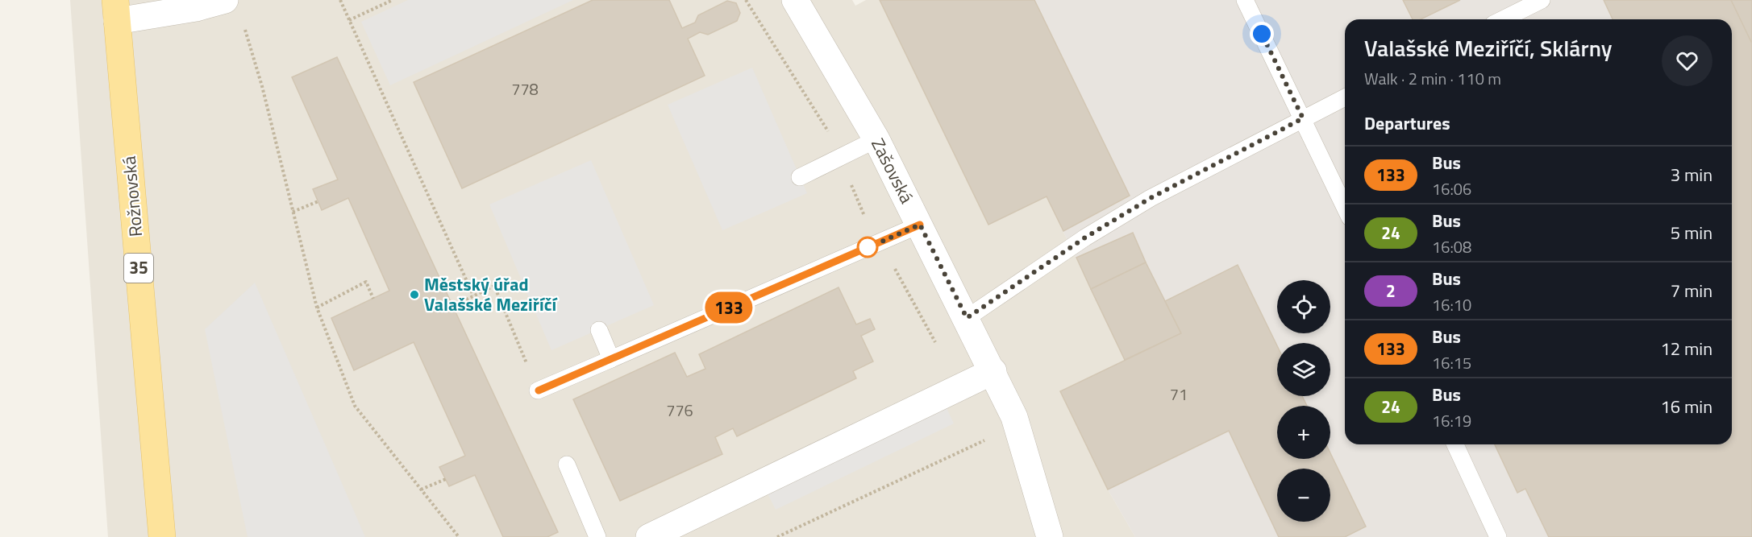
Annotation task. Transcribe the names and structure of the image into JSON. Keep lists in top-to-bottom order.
{
  "streets": {
    "main road": ["Rožnovská", "35"],
    "street": ["Zašovská"]
  },
  "places": ["Městský úřad Valašské Meziříčí"],
  "lines": ["bus line 133"],
  "house_numbers": ["778", "71", "776"],
  "page": {
    "on_map": "133",
    "heading": [
      ["Valašské Meziříčí, Sklárny", "Walk · 2 min · 110 m"],
      "Departures"
    ],
    "list": [
      {
        "mark": "133",
        "name": "Bus",
        "note": "16:06",
        "value": "3 min"
      },
      {
        "mark": "24",
        "name": "Bus",
        "note": "16:08",
        "value": "5 min"
      },
      {
        "mark": "2",
        "name": "Bus",
        "note": "16:10",
        "value": "7 min"
      },
      {
        "mark": "133",
        "name": "Bus",
        "note": "16:15",
        "value": "12 min"
      },
      {
        "mark": "24",
        "name": "Bus",
        "note": "16:19",
        "value": "16 min"
      }
    ],
    "map_buttons": ["+", "−"]
  }
}
